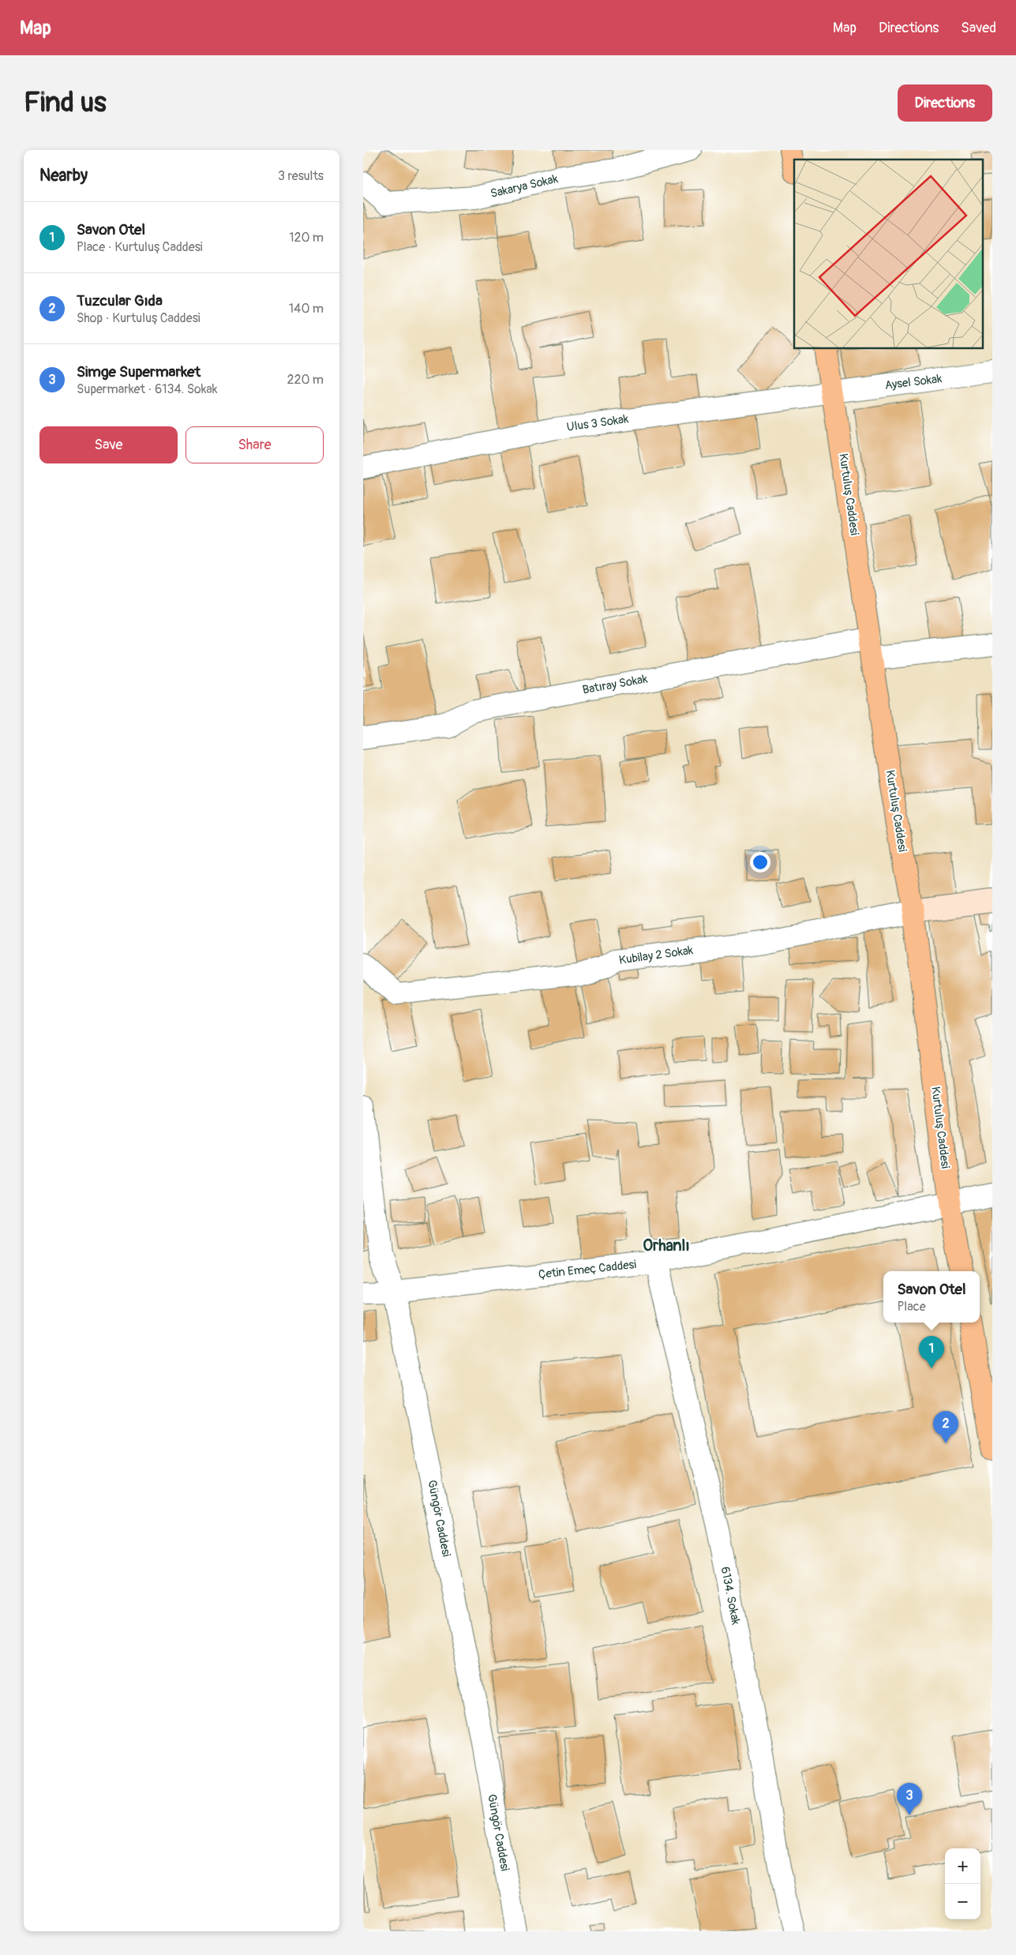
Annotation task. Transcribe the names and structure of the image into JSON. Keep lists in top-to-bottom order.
{
  "streets": {
    "main road": ["Kurtuluş Caddesi"],
    "street": [
      "Sakarya Sokak",
      "Aysel Sokak",
      "Ulus 3 Sokak",
      "Batıray Sokak",
      "Kubilay 2 Sokak",
      "Çetin Emeç Caddesi",
      "Güngör Caddesi",
      "6134. Sokak"
    ]
  },
  "crossings": [
    ["Aysel Sokak", "Ulus 3 Sokak"],
    ["Aysel Sokak", "Kurtuluş Caddesi"],
    ["Ulus 3 Sokak", "Kurtuluş Caddesi"],
    ["Kurtuluş Caddesi", "Batıray Sokak"],
    ["Kurtuluş Caddesi", "Kubilay 2 Sokak"],
    ["Kurtuluş Caddesi", "Çetin Emeç Caddesi"],
    ["Çetin Emeç Caddesi", "Güngör Caddesi"],
    ["Çetin Emeç Caddesi", "6134. Sokak"]
  ],
  "districts": ["Orhanlı"],
  "page": {
    "header": "Map",
    "nav": ["Map", "Directions", "Saved"],
    "buttons": [
      "Directions",
      ["Save", "Share"]
    ],
    "title": "Find us",
    "heading": ["Nearby", "3 results"],
    "list": [
      {
        "mark": "1",
        "name": "Savon Otel",
        "note": "Place · Kurtuluş Caddesi",
        "value": "120 m"
      },
      {
        "mark": "2",
        "name": "Tuzcular Gıda",
        "note": "Shop · Kurtuluş Caddesi",
        "value": "140 m"
      },
      {
        "mark": "3",
        "name": "Simge Supermarket",
        "note": "Supermarket · 6134. Sokak",
        "value": "220 m"
      }
    ],
    "popup": ["Savon Otel", "Place"],
    "pins": ["1", "2", "3"],
    "map_buttons": ["+", "−"]
  }
}
